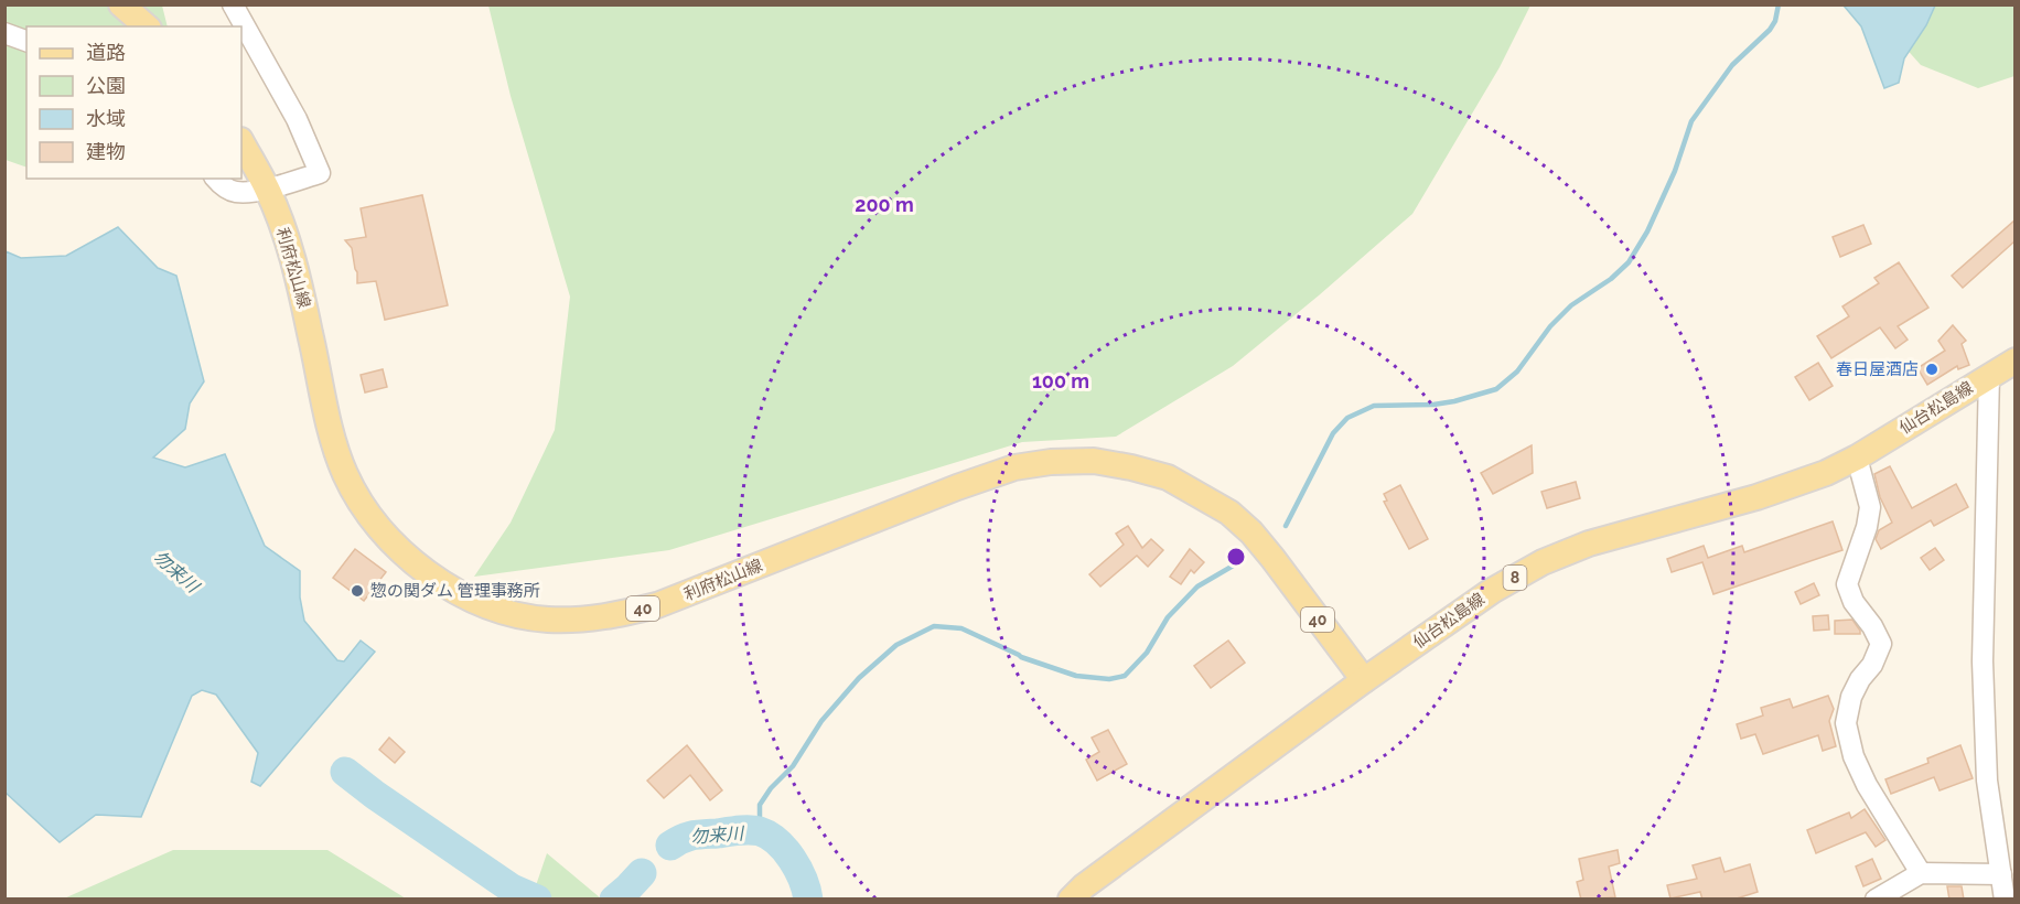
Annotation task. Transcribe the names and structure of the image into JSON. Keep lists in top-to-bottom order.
{
  "streets": {
    "main road": [
      "利府松山線",
      "仙台松島線",
      "8",
      "40"
    ]
  },
  "crossings": [
    ["利府松山線", "仙台松島線"]
  ],
  "water": ["勿来川"],
  "places": ["春日屋酒店", "惣の関ダム 管理事務所"],
  "legend": [
    "道路",
    "公園",
    "水域",
    "建物"
  ],
  "rings": ["200 m", "100 m"]
}
